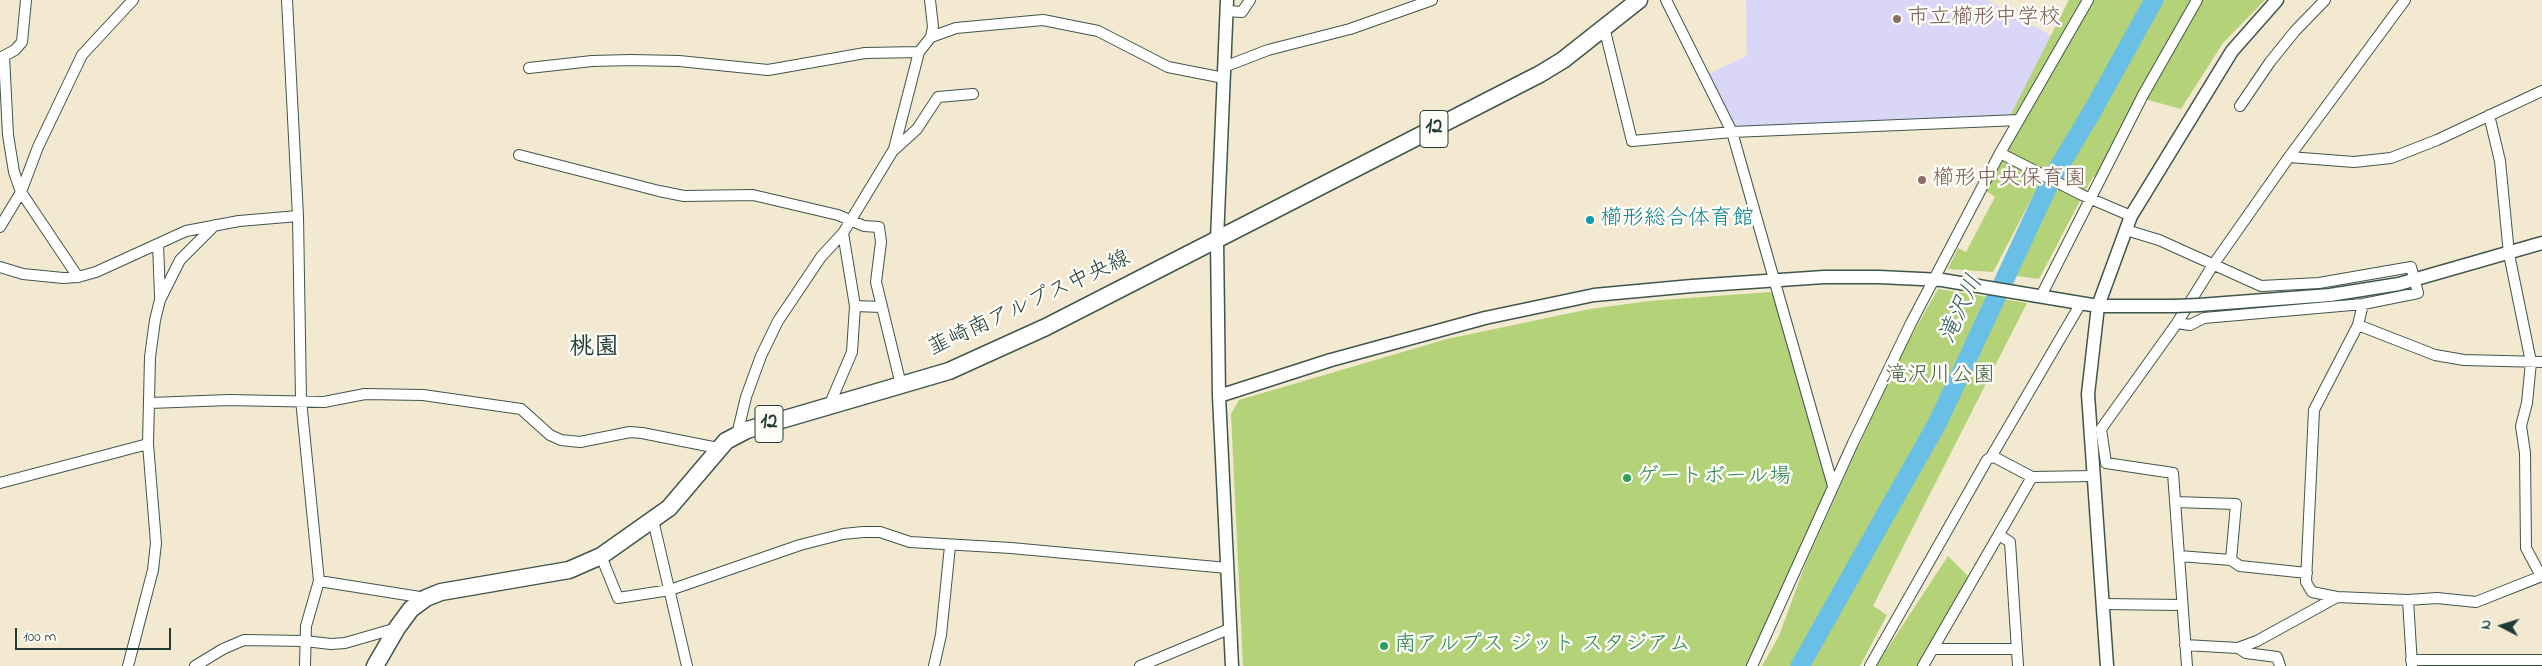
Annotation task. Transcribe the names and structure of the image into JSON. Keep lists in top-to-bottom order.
{
  "streets": {
    "main road": ["12", "韮崎南アルプス中央線"]
  },
  "districts": ["桃園"],
  "water": ["滝沢川"],
  "parks": ["滝沢川公園"],
  "places": [
    "市立櫛形中学校",
    "櫛形中央保育園",
    "櫛形総合体育館",
    "ゲートボール場",
    "南アルプス ジット スタジアム"
  ],
  "scale_bar": "100 m",
  "north": "left"
}
